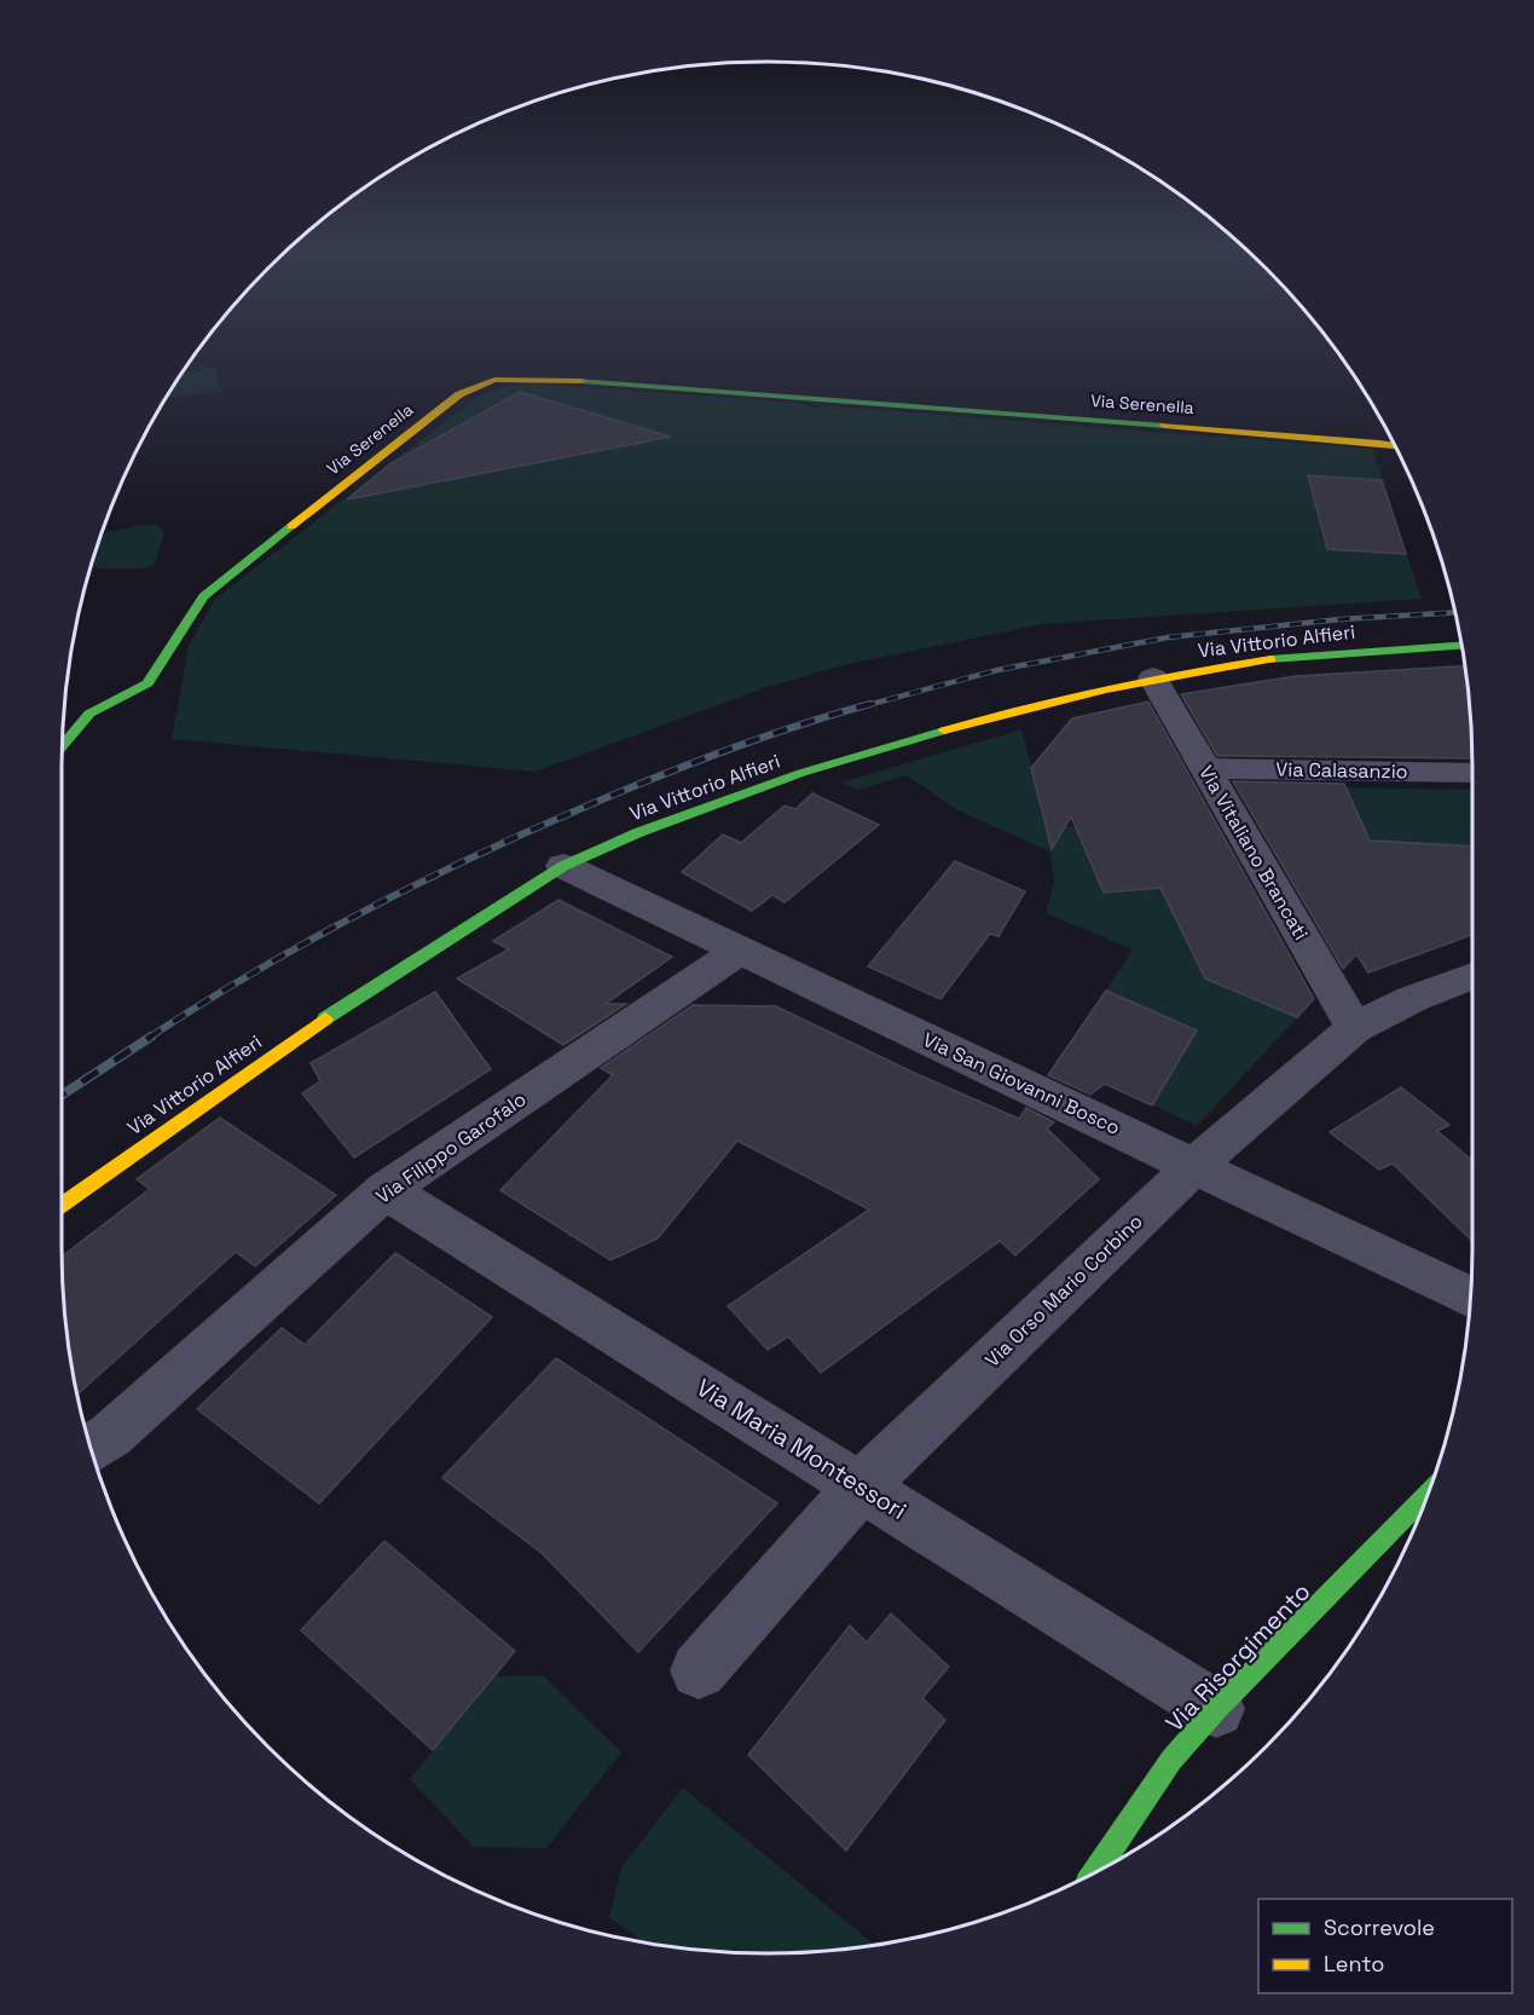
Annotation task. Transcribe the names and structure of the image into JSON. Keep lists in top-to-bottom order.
{
  "streets": {
    "street": [
      "Via Serenella",
      "Via Vittorio Alfieri",
      "Via Calasanzio",
      "Via Vitaliano Brancati",
      "Via San Giovanni Bosco",
      "Via Filippo Garofalo",
      "Via Orso Mario Corbino",
      "Via Maria Montessori",
      "Via Risorgimento"
    ]
  },
  "crossings": [
    ["Via Vittorio Alfieri", "Via Vitaliano Brancati"],
    ["Via Vittorio Alfieri", "Via San Giovanni Bosco"],
    ["Via Calasanzio", "Via Vitaliano Brancati"],
    ["Via Vitaliano Brancati", "Via Orso Mario Corbino"],
    ["Via San Giovanni Bosco", "Via Filippo Garofalo"],
    ["Via San Giovanni Bosco", "Via Orso Mario Corbino"],
    ["Via Filippo Garofalo", "Via Maria Montessori"],
    ["Via Orso Mario Corbino", "Via Maria Montessori"],
    ["Via Maria Montessori", "Via Risorgimento"]
  ],
  "legend": ["Scorrevole", "Lento"]
}
